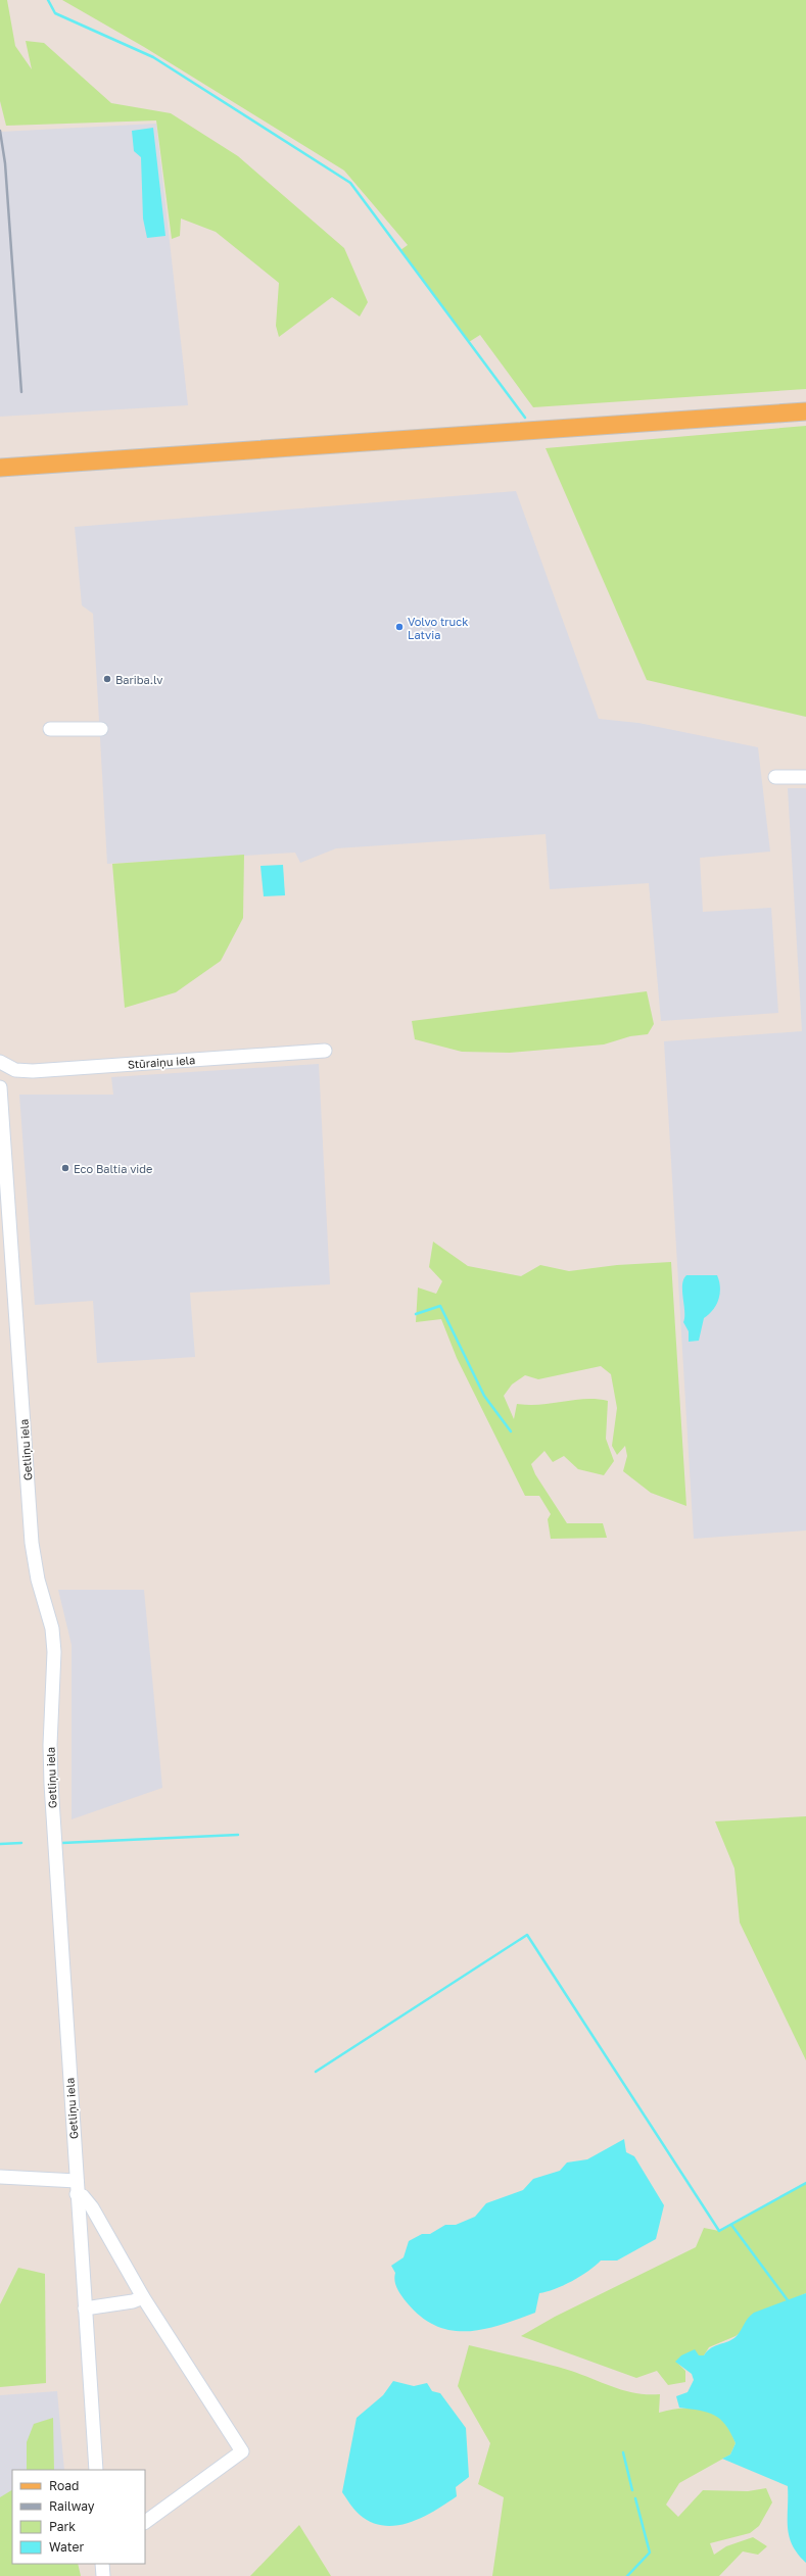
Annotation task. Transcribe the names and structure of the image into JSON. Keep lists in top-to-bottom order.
{
  "streets": {
    "street": ["Stūraiņu iela", "Getliņu iela"]
  },
  "places": ["Volvo truck Latvia", "Bariba.lv", "Eco Baltia vide"],
  "legend": [
    "Road",
    "Railway",
    "Park",
    "Water"
  ]
}
